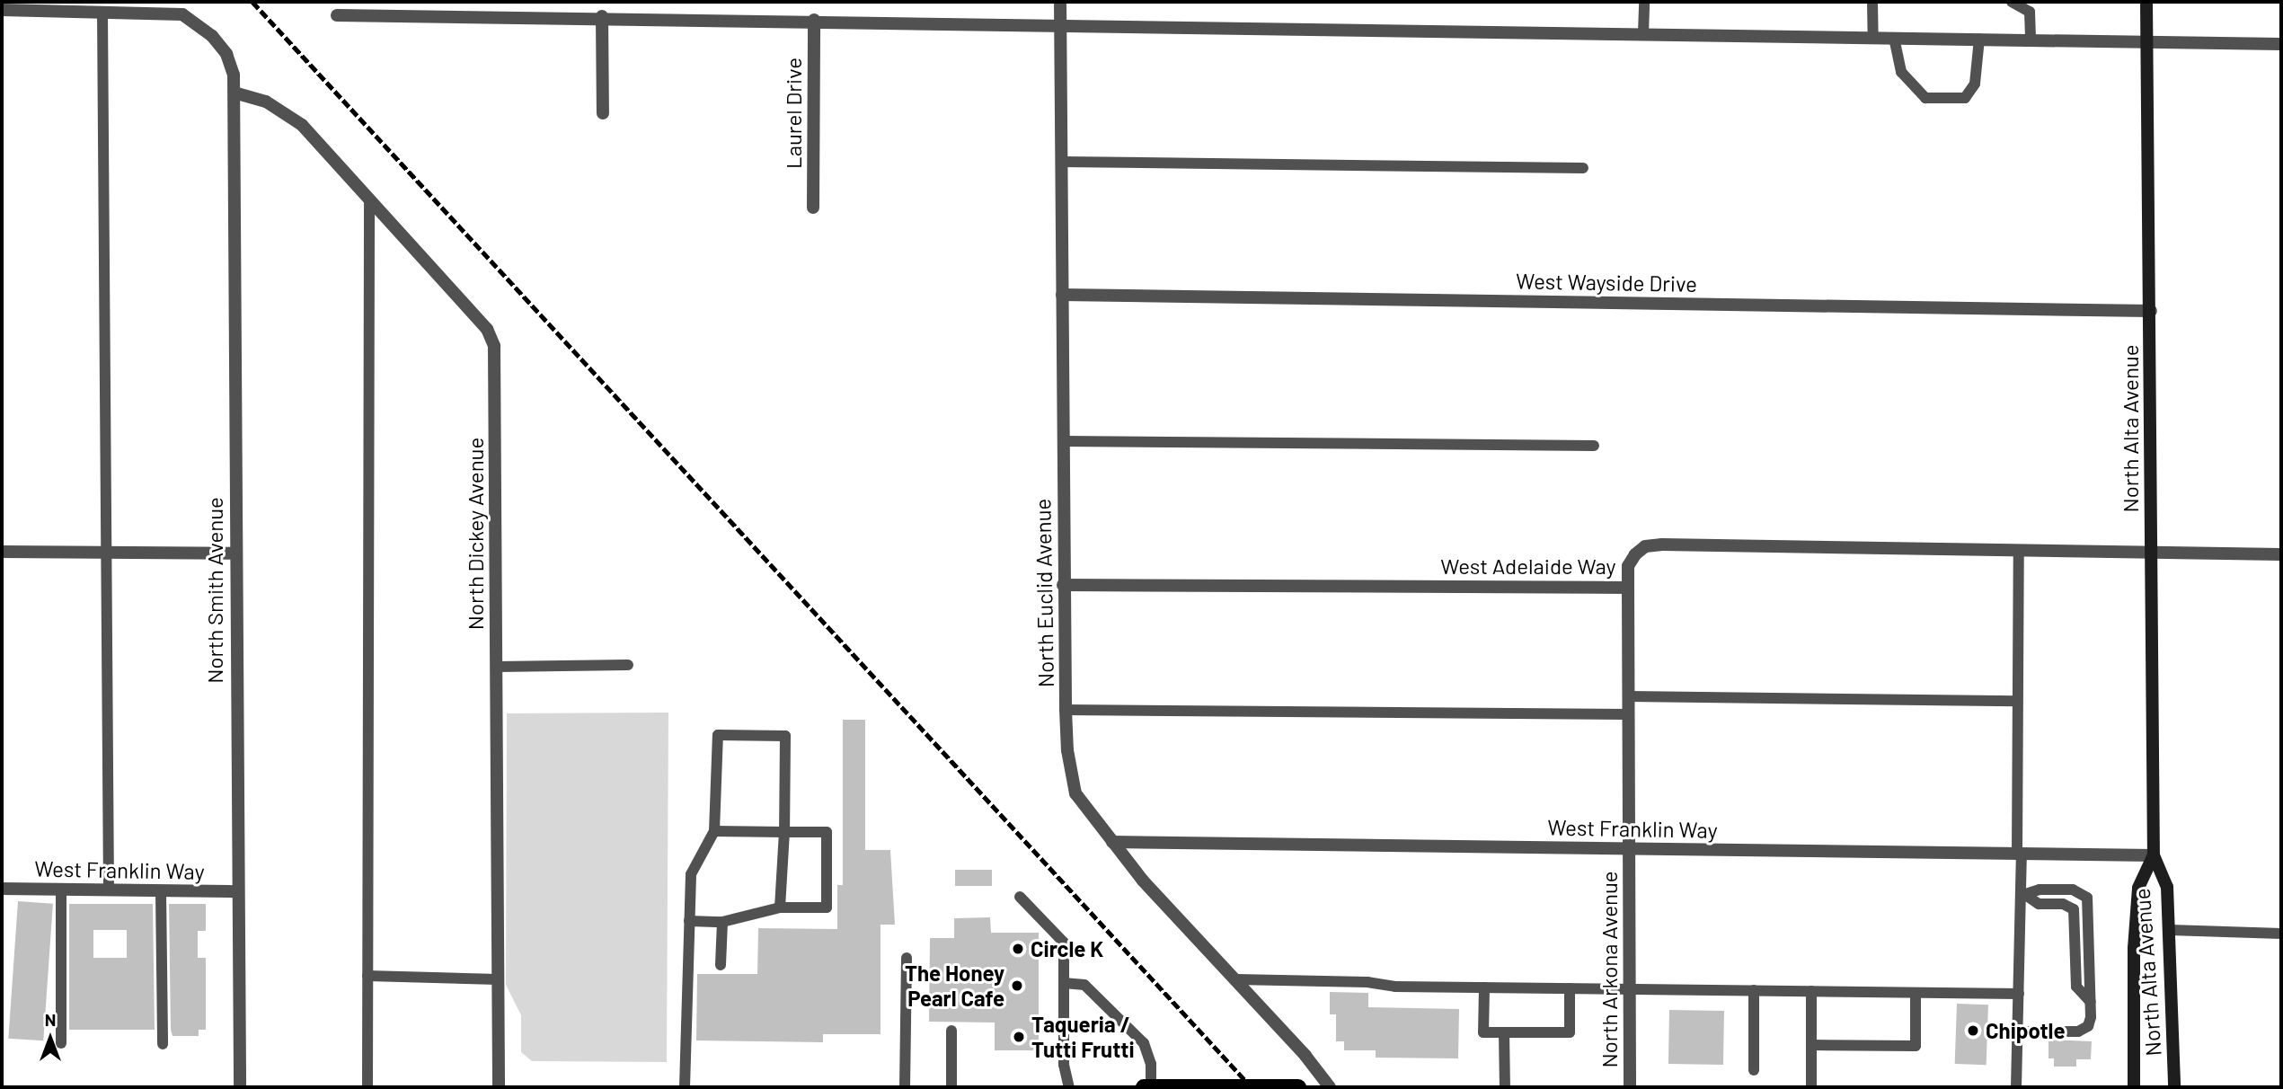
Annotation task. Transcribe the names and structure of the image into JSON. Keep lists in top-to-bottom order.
{
  "streets": {
    "main road": ["North Alta Avenue"],
    "street": [
      "Laurel Drive",
      "West Wayside Drive",
      "North Dickey Avenue",
      "West Adelaide Way",
      "North Smith Avenue",
      "North Euclid Avenue",
      "West Franklin Way",
      "North Arkona Avenue"
    ]
  },
  "crossings": [
    ["West Wayside Drive", "North Alta Avenue"],
    ["West Wayside Drive", "North Euclid Avenue"],
    ["North Alta Avenue", "West Adelaide Way"],
    ["North Alta Avenue", "West Franklin Way"],
    ["North Dickey Avenue", "North Smith Avenue"],
    ["West Adelaide Way", "North Euclid Avenue"],
    ["West Adelaide Way", "North Arkona Avenue"],
    ["North Smith Avenue", "West Franklin Way"],
    ["North Euclid Avenue", "West Franklin Way"],
    ["West Franklin Way", "North Arkona Avenue"]
  ],
  "places": [
    "Circle K",
    "The Honey Pearl Cafe",
    "Chipotle",
    "Taqueria / Tutti Frutti"
  ],
  "north": "top"
}
